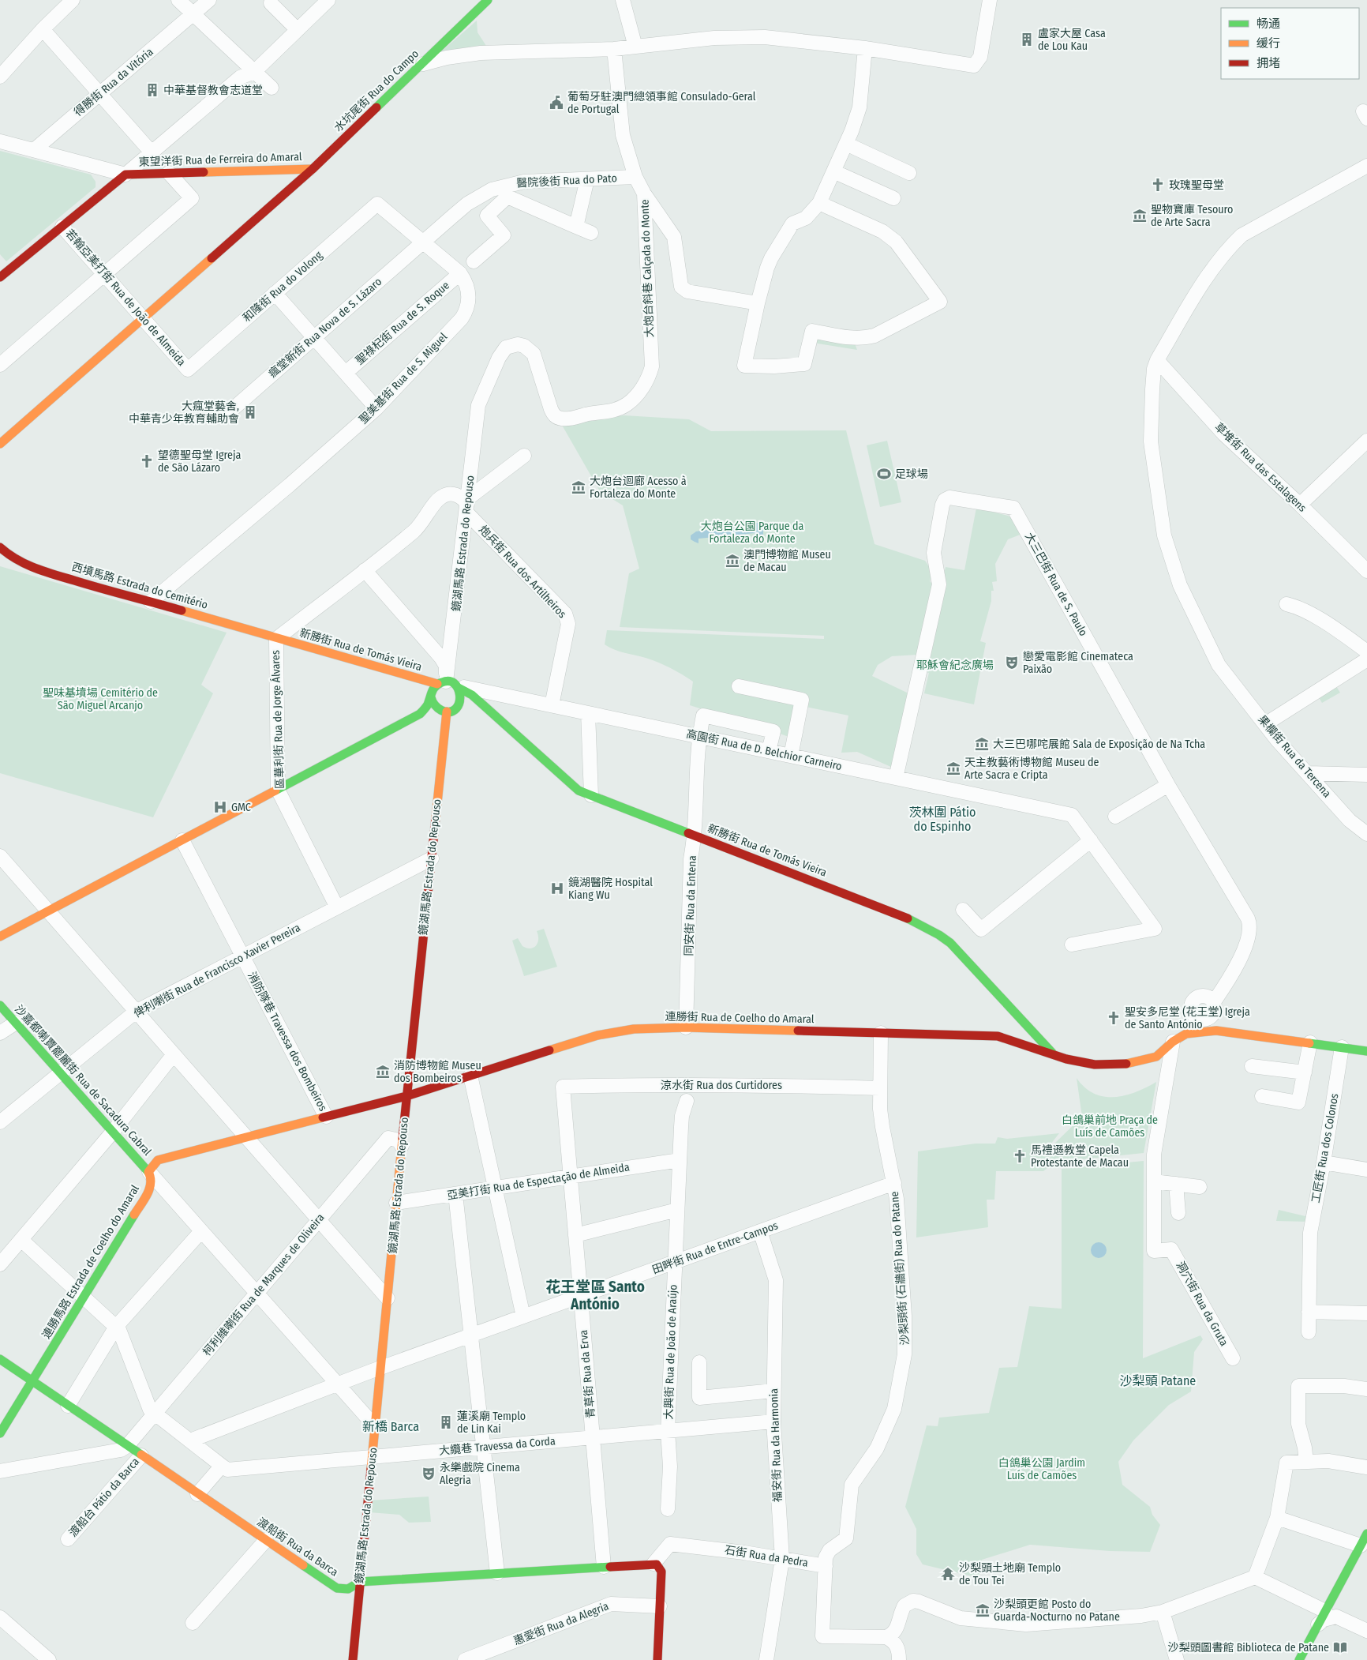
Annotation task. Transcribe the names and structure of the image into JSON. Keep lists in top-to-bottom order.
{
  "streets": {
    "street": [
      "得勝街 Rua da Vitória",
      "水坑尾街 Rua do Campo",
      "東望洋街 Rua de Ferreira do Amaral",
      "醫院後街 Rua do Pato",
      "大炮台斜巷 Calçada do Monte",
      "和隆街 Rua do Volong",
      "若翰亞美打街 Rua de João de Almeida",
      "聖祿杞街 Rua de S. Roque",
      "瘋堂新街 Rua Nova de S. Lázaro",
      "聖美基街 Rua de S. Miguel",
      "草堆街 Rua das Estalagens",
      "鏡湖馬路 Estrada do Repouso",
      "炮兵街 Rua dos Artilheiros",
      "大三巴街 Rua de S. Paulo",
      "西墳馬路 Estrada do Cemitério",
      "新勝街 Rua de Tomás Vieira",
      "區華利街 Rua de Jorge Álvares",
      "高園街 Rua de D. Belchior Carneiro",
      "果欄街 Rua da Tercena",
      "同安街 Rua da Entena",
      "俾利喇街 Rua de Francisco Xavier Pereira",
      "連勝街 Rua de Coelho do Amaral",
      "消防隊巷 Travessa dos Bombeiros",
      "沙嘉都喇賈罷麗街 Rua de Sacadura Cabral",
      "涼水街 Rua dos Curtidores",
      "工匠街 Rua dos Colonos",
      "亞美打街 Rua de Espectação de Almeida",
      "田畔街 Rua de Entre-Campos",
      "連勝馬路 Estrada de Coelho do Amaral",
      "沙梨頭街 (石牆街) Rua do Patane",
      "柯利維喇街 Rua de Marques de Oliveira",
      "洞穴街 Rua da Gruta",
      "大興街 Rua de João de Araújo",
      "青草街 Rua da Erva",
      "福安街 Rua da Harmonia",
      "大纜巷 Travessa da Corda",
      "渡船台 Pátio da Barca",
      "渡船街 Rua da Barca",
      "石街 Rua da Pedra",
      "惠愛街 Rua da Alegria"
    ]
  },
  "crossings": [
    ["水坑尾街 Rua do Campo", "東望洋街 Rua de Ferreira do Amaral"],
    ["水坑尾街 Rua do Campo", "若翰亞美打街 Rua de João de Almeida"],
    ["東望洋街 Rua de Ferreira do Amaral", "若翰亞美打街 Rua de João de Almeida"],
    ["醫院後街 Rua do Pato", "大炮台斜巷 Calçada do Monte"],
    ["醫院後街 Rua do Pato", "和隆街 Rua do Volong"],
    ["醫院後街 Rua do Pato", "瘋堂新街 Rua Nova de S. Lázaro"],
    ["大炮台斜巷 Calçada do Monte", "鏡湖馬路 Estrada do Repouso"],
    ["和隆街 Rua do Volong", "若翰亞美打街 Rua de João de Almeida"],
    ["和隆街 Rua do Volong", "瘋堂新街 Rua Nova de S. Lázaro"],
    ["聖祿杞街 Rua de S. Roque", "聖美基街 Rua de S. Miguel"],
    ["聖美基街 Rua de S. Miguel", "西墳馬路 Estrada do Cemitério"],
    ["草堆街 Rua das Estalagens", "果欄街 Rua da Tercena"],
    ["鏡湖馬路 Estrada do Repouso", "炮兵街 Rua dos Artilheiros"],
    ["鏡湖馬路 Estrada do Repouso", "新勝街 Rua de Tomás Vieira"],
    ["鏡湖馬路 Estrada do Repouso", "高園街 Rua de D. Belchior Carneiro"],
    ["鏡湖馬路 Estrada do Repouso", "俾利喇街 Rua de Francisco Xavier Pereira"],
    ["鏡湖馬路 Estrada do Repouso", "連勝街 Rua de Coelho do Amaral"],
    ["鏡湖馬路 Estrada do Repouso", "亞美打街 Rua de Espectação de Almeida"],
    ["鏡湖馬路 Estrada do Repouso", "田畔街 Rua de Entre-Campos"],
    ["鏡湖馬路 Estrada do Repouso", "柯利維喇街 Rua de Marques de Oliveira"],
    ["鏡湖馬路 Estrada do Repouso", "大纜巷 Travessa da Corda"],
    ["鏡湖馬路 Estrada do Repouso", "渡船街 Rua da Barca"],
    ["炮兵街 Rua dos Artilheiros", "高園街 Rua de D. Belchior Carneiro"],
    ["大三巴街 Rua de S. Paulo", "高園街 Rua de D. Belchior Carneiro"],
    ["大三巴街 Rua de S. Paulo", "連勝街 Rua de Coelho do Amaral"],
    ["西墳馬路 Estrada do Cemitério", "新勝街 Rua de Tomás Vieira"],
    ["西墳馬路 Estrada do Cemitério", "區華利街 Rua de Jorge Álvares"],
    ["新勝街 Rua de Tomás Vieira", "區華利街 Rua de Jorge Álvares"],
    ["新勝街 Rua de Tomás Vieira", "高園街 Rua de D. Belchior Carneiro"],
    ["新勝街 Rua de Tomás Vieira", "同安街 Rua da Entena"],
    ["新勝街 Rua de Tomás Vieira", "連勝街 Rua de Coelho do Amaral"],
    ["區華利街 Rua de Jorge Álvares", "俾利喇街 Rua de Francisco Xavier Pereira"],
    ["高園街 Rua de D. Belchior Carneiro", "同安街 Rua da Entena"],
    ["同安街 Rua da Entena", "連勝街 Rua de Coelho do Amaral"],
    ["俾利喇街 Rua de Francisco Xavier Pereira", "消防隊巷 Travessa dos Bombeiros"],
    ["俾利喇街 Rua de Francisco Xavier Pereira", "沙嘉都喇賈罷麗街 Rua de Sacadura Cabral"],
    ["連勝街 Rua de Coelho do Amaral", "沙梨頭街 (石牆街) Rua do Patane"],
    ["沙嘉都喇賈罷麗街 Rua de Sacadura Cabral", "連勝馬路 Estrada de Coelho do Amaral"],
    ["涼水街 Rua dos Curtidores", "沙梨頭街 (石牆街) Rua do Patane"],
    ["涼水街 Rua dos Curtidores", "青草街 Rua da Erva"],
    ["亞美打街 Rua de Espectação de Almeida", "大興街 Rua de João de Araújo"],
    ["亞美打街 Rua de Espectação de Almeida", "青草街 Rua da Erva"],
    ["田畔街 Rua de Entre-Campos", "沙梨頭街 (石牆街) Rua do Patane"],
    ["田畔街 Rua de Entre-Campos", "大興街 Rua de João de Araújo"],
    ["田畔街 Rua de Entre-Campos", "青草街 Rua da Erva"],
    ["田畔街 Rua de Entre-Campos", "福安街 Rua da Harmonia"],
    ["連勝馬路 Estrada de Coelho do Amaral", "渡船街 Rua da Barca"],
    ["沙梨頭街 (石牆街) Rua do Patane", "石街 Rua da Pedra"],
    ["柯利維喇街 Rua de Marques de Oliveira", "渡船街 Rua da Barca"],
    ["大興街 Rua de João de Araújo", "大纜巷 Travessa da Corda"],
    ["青草街 Rua da Erva", "大纜巷 Travessa da Corda"],
    ["青草街 Rua da Erva", "渡船街 Rua da Barca"],
    ["福安街 Rua da Harmonia", "大纜巷 Travessa da Corda"],
    ["福安街 Rua da Harmonia", "石街 Rua da Pedra"],
    ["渡船台 Pátio da Barca", "渡船街 Rua da Barca"],
    ["渡船街 Rua da Barca", "石街 Rua da Pedra"]
  ],
  "districts": [
    "茨林圍 Pátio do Espinho",
    "花王堂區 Santo António",
    "沙梨頭 Patane",
    "新橋 Barca"
  ],
  "parks": [
    "大炮台公園 Parque da Fortaleza do Monte",
    "耶穌會紀念廣場",
    "聖味基墳場 Cemitério de São Miguel Arcanjo",
    "白鴿巢前地 Praça de Luís de Camões",
    "白鴿巢公園 Jardim Luís de Camões"
  ],
  "places": {
    "building": [
      "盧家大屋 Casa de Lou Kau",
      "中華基督教會志道堂",
      "大瘋堂藝舍, 中華青少年教育輔助會",
      "蓮溪廟 Templo de Lin Kai"
    ],
    "public building": ["葡萄牙駐澳門總領事館 Consulado-Geral de Portugal"],
    "church": [
      "玫瑰聖母堂",
      "望德聖母堂 Igreja de São Lázaro",
      "聖安多尼堂 (花王堂) Igreja de Santo António",
      "馬禮遜教堂 Capela Protestante de Macau"
    ],
    "museum": [
      "聖物寶庫 Tesouro de Arte Sacra",
      "大炮台迴廊 Acesso à Fortaleza do Monte",
      "澳門博物館 Museu de Macau",
      "大三巴哪咤展館 Sala de Exposição de Na Tcha",
      "天主教藝術博物館 Museu de Arte Sacra e Cripta",
      "消防博物館 Museu dos Bombeiros",
      "沙梨頭更館 Posto do Guarda-Nocturno no Patane"
    ],
    "sports": ["足球場"],
    "theatre": ["戀愛電影館 Cinemateca Paixão", "永樂戲院 Cinema Alegria"],
    "hospital": ["GMC", "鏡湖醫院 Hospital Kiang Wu"],
    "temple": ["沙梨頭土地廟 Templo de Tou Tei"],
    "library": ["沙梨頭圖書館 Biblioteca de Patane"]
  },
  "legend": ["畅通", "缓行", "拥堵"]
}
